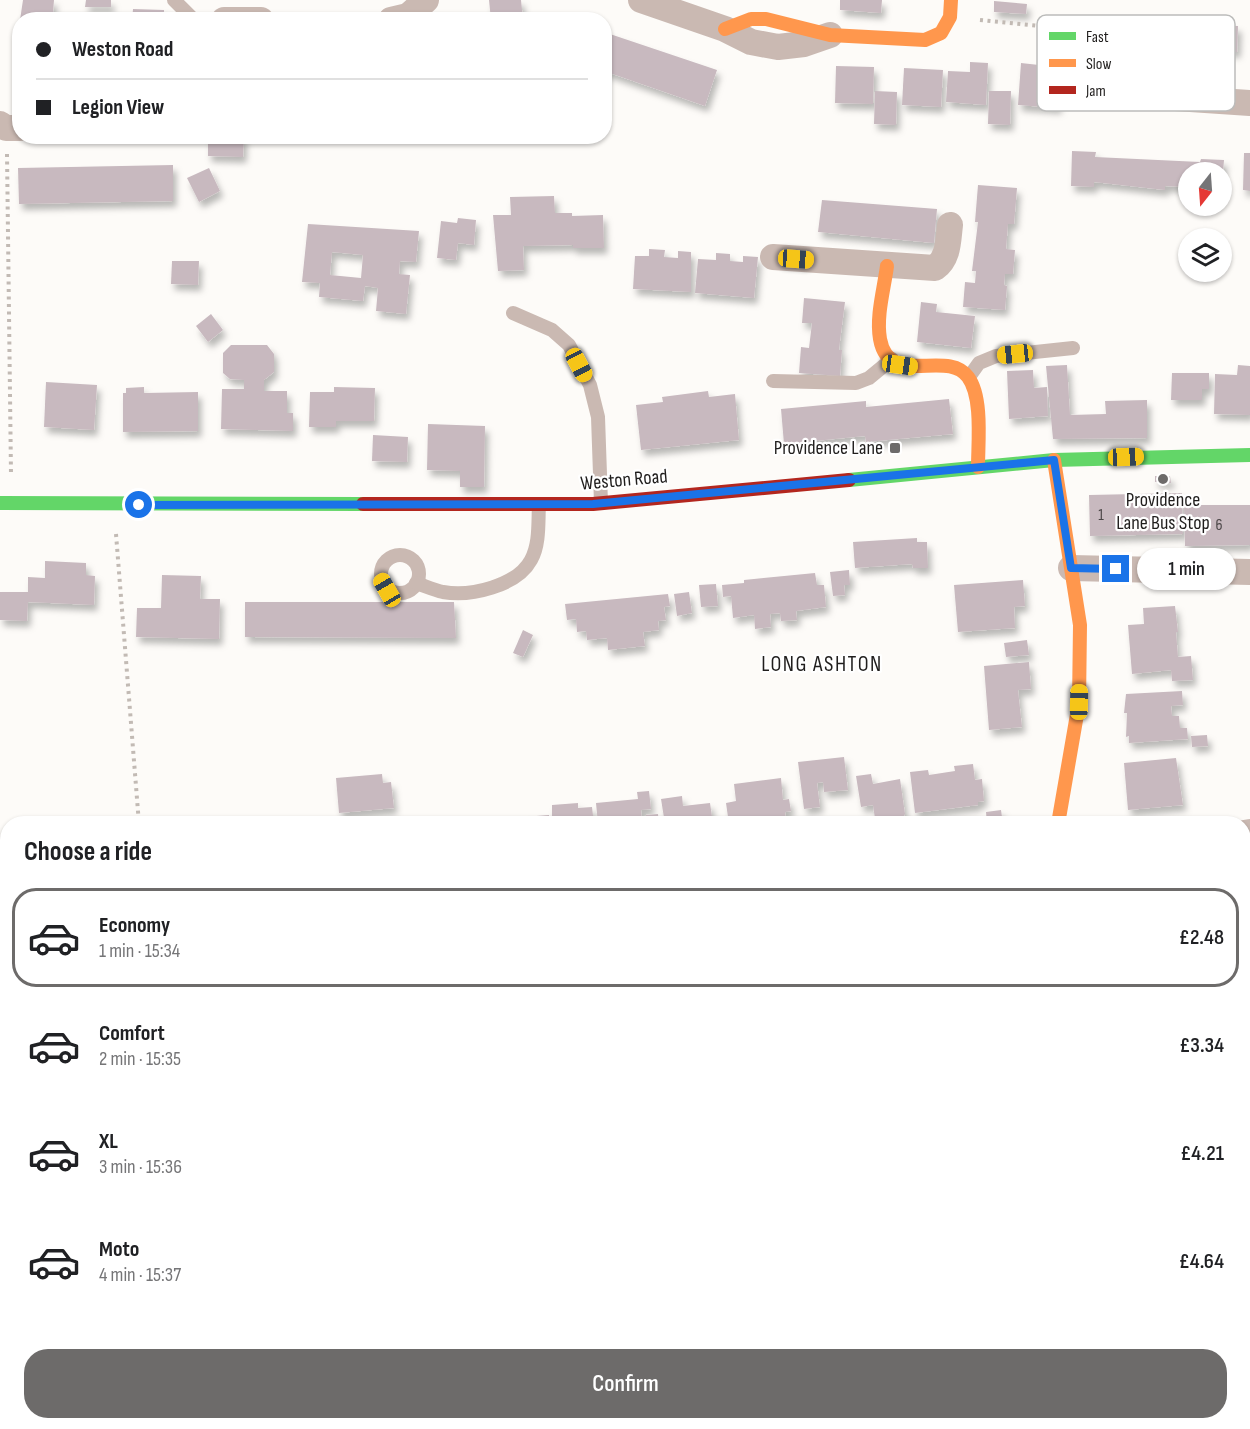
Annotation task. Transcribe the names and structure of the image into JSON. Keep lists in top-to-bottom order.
{
  "streets": {
    "street": ["Weston Road"]
  },
  "districts": ["LONG ASHTON"],
  "places": {
    "transit": ["Providence Lane"],
    "other": ["Providence Lane Bus Stop"]
  },
  "house_numbers": ["1", "6"],
  "legend": ["Fast", "Slow", "Jam"],
  "north": "bottom",
  "page": {
    "banner": ["Weston Road", "Legion View"],
    "bubble": "1 min",
    "heading": "Choose a ride",
    "list": [
      {
        "name": "Economy",
        "note": "1 min · 15:34",
        "value": "£2.48"
      },
      {
        "name": "Comfort",
        "note": "2 min · 15:35",
        "value": "£3.34"
      },
      {
        "name": "XL",
        "note": "3 min · 15:36",
        "value": "£4.21"
      },
      {
        "name": "Moto",
        "note": "4 min · 15:37",
        "value": "£4.64"
      }
    ],
    "buttons": "Confirm"
  }
}
